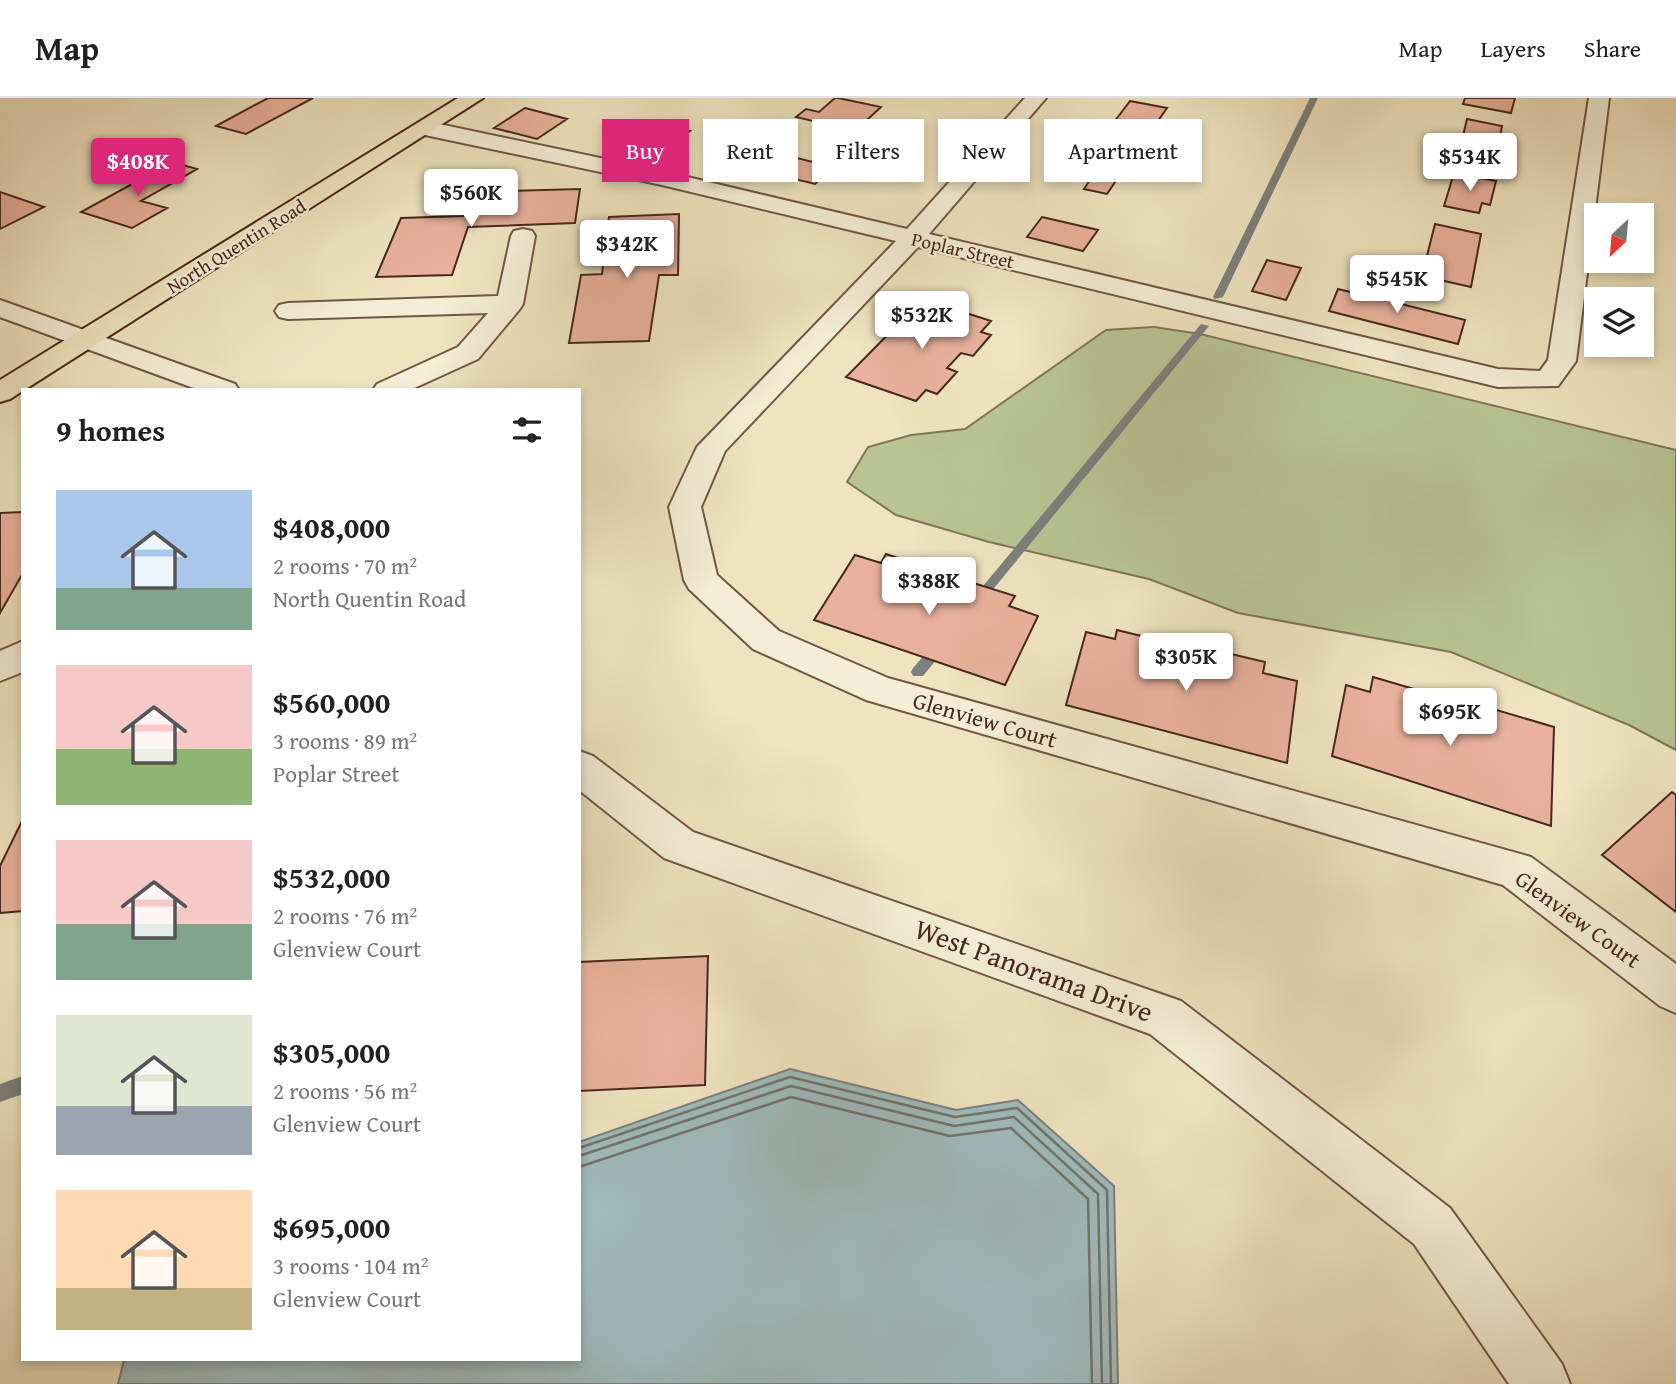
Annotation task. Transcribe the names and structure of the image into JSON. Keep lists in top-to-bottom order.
{
  "streets": {
    "main road": ["North Quentin Road"],
    "street": ["Poplar Street", "Glenview Court", "West Panorama Drive"]
  },
  "crossings": [
    ["North Quentin Road", "Poplar Street"],
    ["Poplar Street", "Glenview Court"]
  ],
  "north": "bottom left",
  "page": {
    "header": "Map",
    "nav": ["Map", "Layers", "Share"],
    "chip": [
      "Buy",
      "Rent",
      "Filters",
      "New",
      "Apartment"
    ],
    "price": [
      "$534K",
      "$408K",
      "$560K",
      "$342K",
      "$545K",
      "$532K",
      "$388K",
      "$305K",
      "$695K"
    ],
    "heading": "9 homes",
    "list": [
      {
        "name": "$408,000",
        "note": "2 rooms · 70 m² · North Quentin Road"
      },
      {
        "name": "$560,000",
        "note": "3 rooms · 89 m² · Poplar Street"
      },
      {
        "name": "$532,000",
        "note": "2 rooms · 76 m² · Glenview Court"
      },
      {
        "name": "$305,000",
        "note": "2 rooms · 56 m² · Glenview Court"
      },
      {
        "name": "$695,000",
        "note": "3 rooms · 104 m² · Glenview Court"
      }
    ]
  }
}
